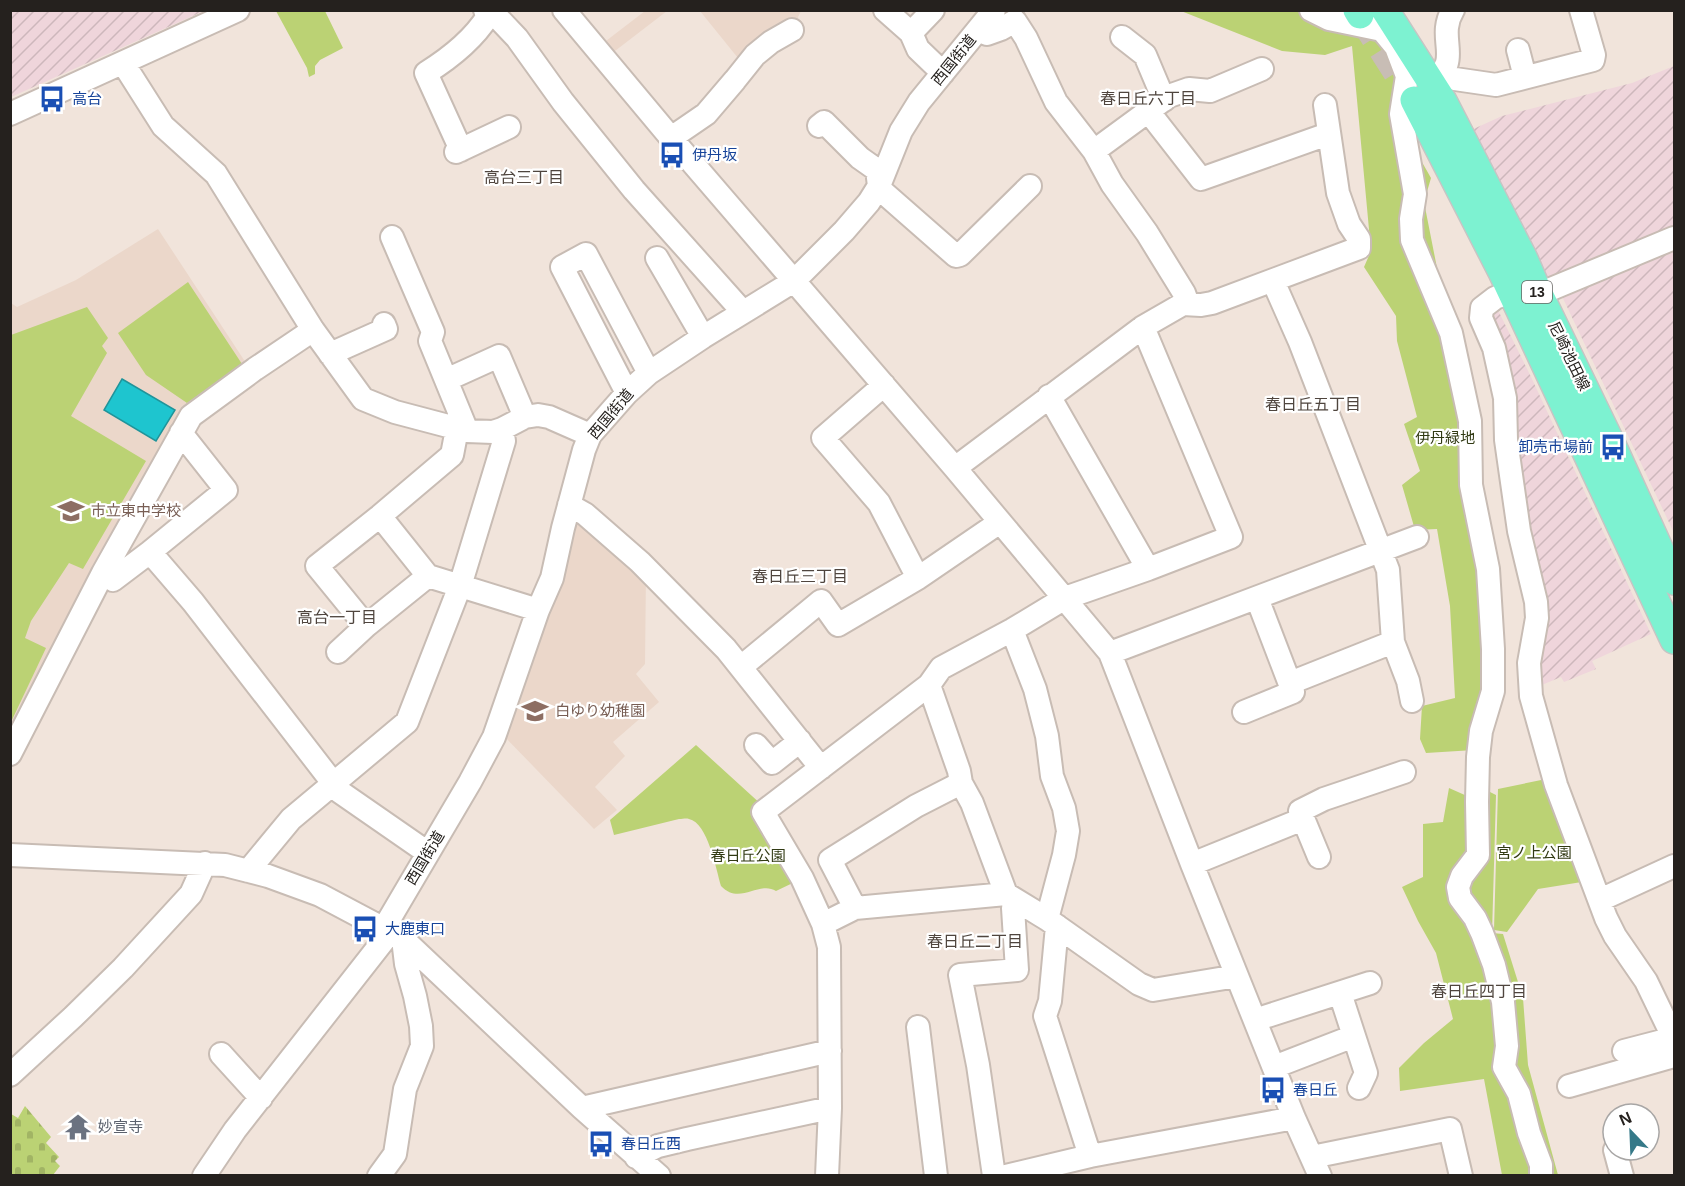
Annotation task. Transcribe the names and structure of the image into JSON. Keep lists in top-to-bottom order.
{
  "streets": {
    "main road": ["13", "尼崎池田線"],
    "street": ["西国街道"]
  },
  "districts": [
    "春日丘六丁目",
    "高台三丁目",
    "春日丘五丁目",
    "春日丘三丁目",
    "高台一丁目",
    "春日丘二丁目",
    "春日丘四丁目"
  ],
  "parks": ["伊丹緑地", "宮ノ上公園", "春日丘公園"],
  "places": {
    "bus stop": [
      "高台",
      "伊丹坂",
      "卸売市場前",
      "大鹿東口",
      "春日丘",
      "春日丘西"
    ],
    "school or university": ["市立東中学校", "白ゆり幼稚園"],
    "temple": ["妙宣寺"]
  },
  "north": "top left"
}
